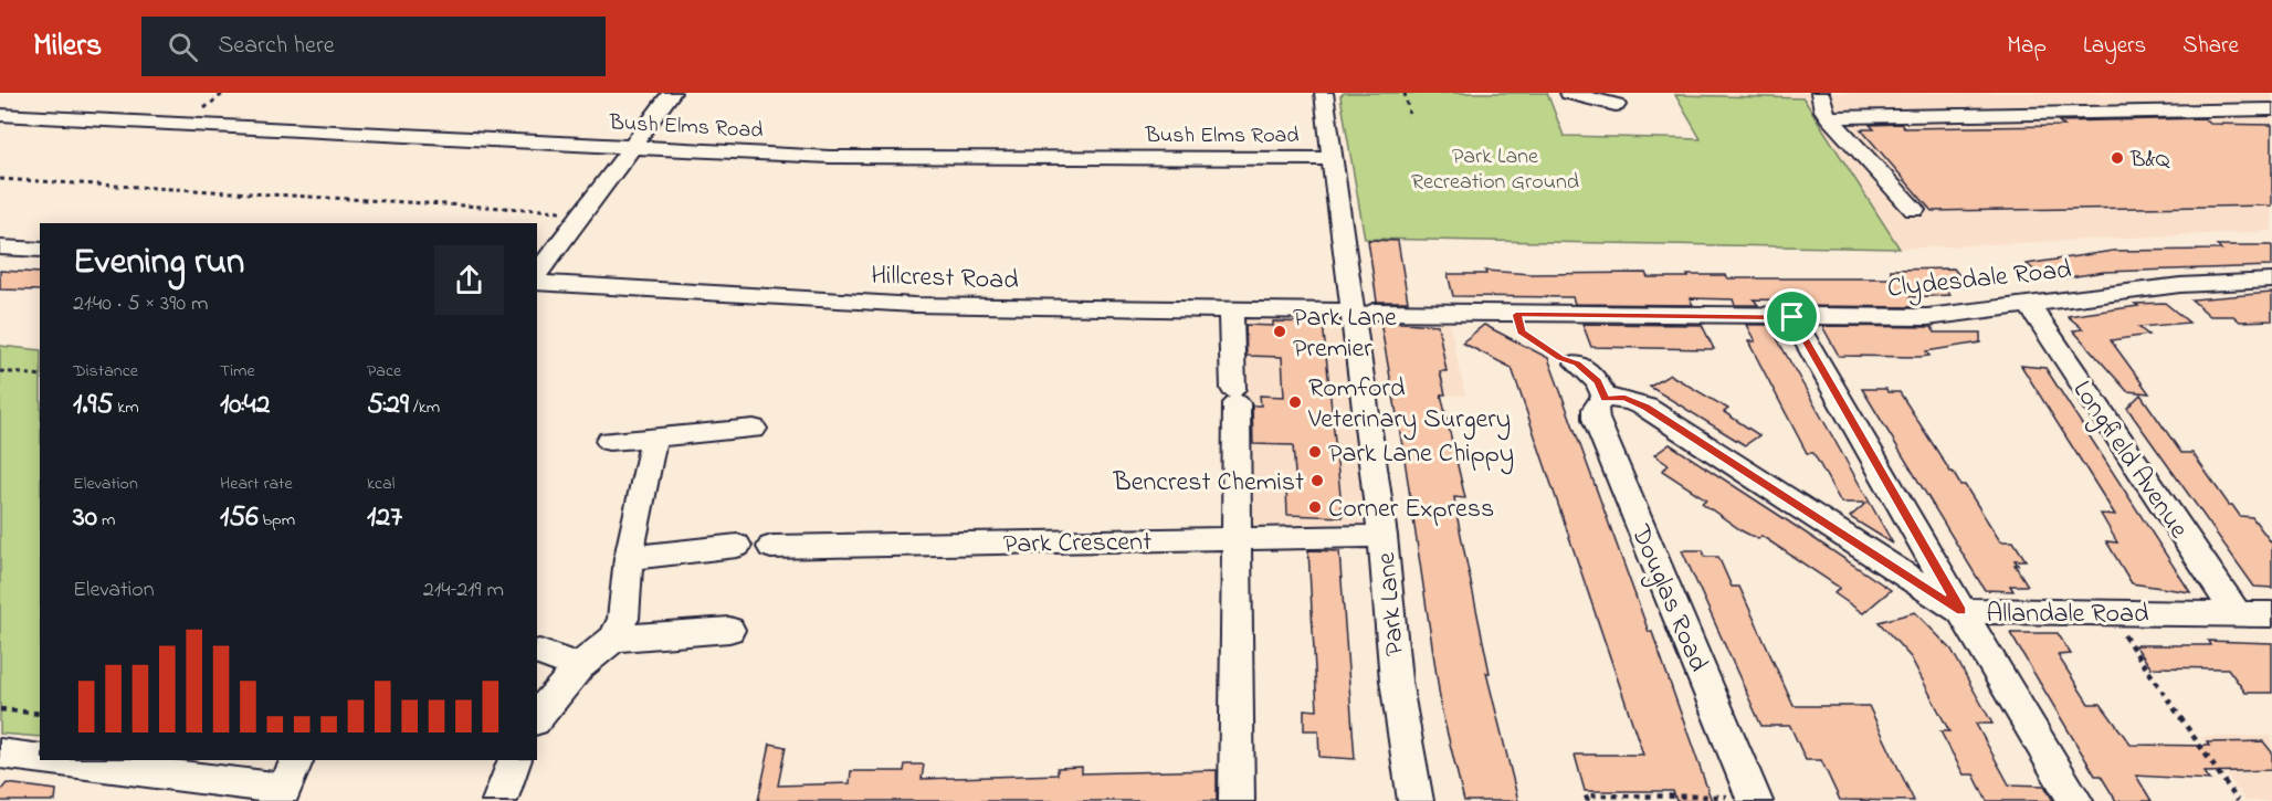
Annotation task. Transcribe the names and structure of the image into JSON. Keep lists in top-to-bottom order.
{
  "streets": {
    "street": [
      "Bush Elms Road",
      "Hillcrest Road",
      "Clydesdale Road",
      "Longfield Avenue",
      "Park Crescent",
      "Douglas Road",
      "Park Lane",
      "Allandale Road"
    ]
  },
  "crossings": [
    ["Bush Elms Road", "Park Lane"],
    ["Hillcrest Road", "Clydesdale Road"],
    ["Hillcrest Road", "Park Lane"],
    ["Clydesdale Road", "Longfield Avenue"],
    ["Clydesdale Road", "Park Lane"],
    ["Longfield Avenue", "Allandale Road"],
    ["Park Crescent", "Park Lane"],
    ["Douglas Road", "Allandale Road"]
  ],
  "parks": ["Park Lane Recreation Ground"],
  "places": [
    "B&Q",
    "Park Lane Premier",
    "Romford Veterinary Surgery",
    "Park Lane Chippy",
    "Bencrest Chemist",
    "Corner Express"
  ],
  "page": {
    "header": "Milers",
    "search": "Search here",
    "nav": ["Map", "Layers", "Share"],
    "heading": ["Evening run", "21:40 · 5 × 390 m"],
    "stats": [
      ["Distance", "1.95 km"],
      ["Time", "10:42"],
      ["Pace", "5:29 /km"],
      ["Elevation", "30 m"],
      ["Heart rate", "156 bpm"],
      ["kcal", "127"]
    ],
    "chart": ["Elevation", "214–219 m"]
  }
}
